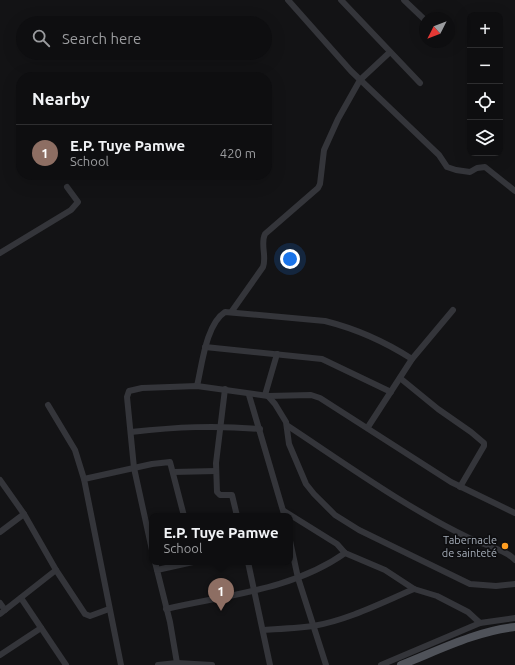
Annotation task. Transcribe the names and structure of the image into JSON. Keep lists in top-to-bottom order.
{
  "places": ["Tabernacle de sainteté"],
  "north": "bottom left",
  "page": {
    "map_buttons": ["+", "−"],
    "search": "Search here",
    "heading": "Nearby",
    "list": [
      {
        "mark": "1",
        "name": "E.P. Tuye Pamwe",
        "note": "School",
        "value": "420 m"
      }
    ],
    "popup": ["E.P. Tuye Pamwe", "School"],
    "pins": "1"
  }
}
